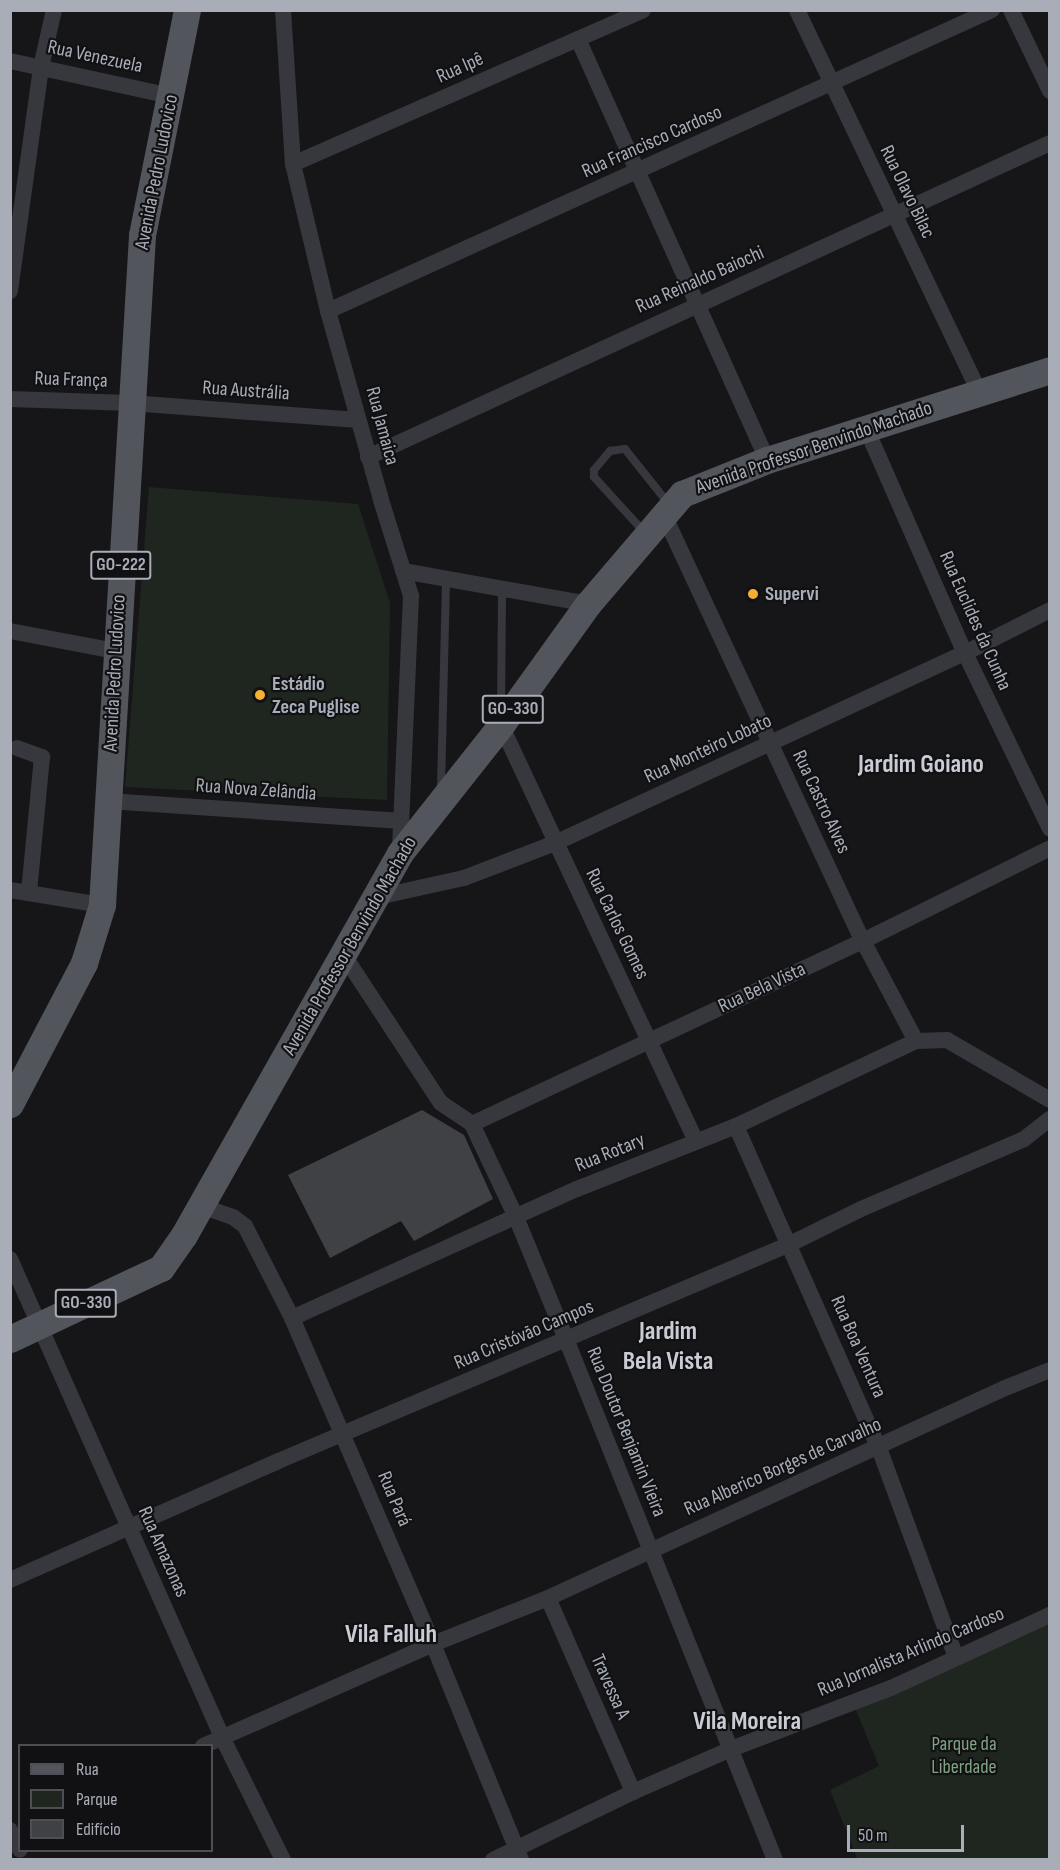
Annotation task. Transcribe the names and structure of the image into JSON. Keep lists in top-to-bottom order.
{
  "streets": {
    "main road": [
      "Avenida Pedro Ludovico",
      "Avenida Professor Benvindo Machado",
      "GO-222",
      "GO-330"
    ],
    "street": [
      "Rua Venezuela",
      "Rua Ipê",
      "Rua Francisco Cardoso",
      "Rua Olavo Bilac",
      "Rua Reinaldo Baiochi",
      "Rua França",
      "Rua Austrália",
      "Rua Jamaica",
      "Rua Euclides da Cunha",
      "Rua Monteiro Lobato",
      "Rua Nova Zelândia",
      "Rua Castro Alves",
      "Rua Carlos Gomes",
      "Rua Bela Vista",
      "Rua Rotary",
      "Rua Cristóvão Campos",
      "Rua Boa Ventura",
      "Rua Doutor Benjamin Vieira",
      "Rua Alberico Borges de Carvalho",
      "Rua Pará",
      "Rua Amazonas",
      "Rua Jornalista Arlindo Cardoso",
      "Travessa A"
    ]
  },
  "crossings": [
    ["Rua Venezuela", "Avenida Pedro Ludovico"],
    ["Rua Ipê", "Rua Jamaica"],
    ["Rua Francisco Cardoso", "Rua Olavo Bilac"],
    ["Rua Francisco Cardoso", "Rua Jamaica"],
    ["Avenida Pedro Ludovico", "Rua França"],
    ["Avenida Pedro Ludovico", "Rua Austrália"],
    ["Avenida Pedro Ludovico", "Rua Nova Zelândia"],
    ["Rua Olavo Bilac", "Rua Reinaldo Baiochi"],
    ["Rua Olavo Bilac", "Avenida Professor Benvindo Machado"],
    ["Rua Reinaldo Baiochi", "Rua Jamaica"],
    ["Rua França", "Rua Austrália"],
    ["Rua Austrália", "Rua Jamaica"],
    ["Rua Jamaica", "Avenida Professor Benvindo Machado"],
    ["Rua Jamaica", "Rua Nova Zelândia"],
    ["Avenida Professor Benvindo Machado", "Rua Euclides da Cunha"],
    ["Avenida Professor Benvindo Machado", "GO-330"],
    ["Avenida Professor Benvindo Machado", "Rua Monteiro Lobato"],
    ["Avenida Professor Benvindo Machado", "Rua Castro Alves"],
    ["Avenida Professor Benvindo Machado", "Rua Carlos Gomes"],
    ["Avenida Professor Benvindo Machado", "Rua Pará"],
    ["Avenida Professor Benvindo Machado", "Rua Amazonas"],
    ["Rua Euclides da Cunha", "Rua Monteiro Lobato"],
    ["GO-330", "Rua Amazonas"],
    ["Rua Monteiro Lobato", "Rua Castro Alves"],
    ["Rua Monteiro Lobato", "Rua Carlos Gomes"],
    ["Rua Castro Alves", "Rua Bela Vista"],
    ["Rua Castro Alves", "Rua Rotary"],
    ["Rua Carlos Gomes", "Rua Bela Vista"],
    ["Rua Carlos Gomes", "Rua Rotary"],
    ["Rua Bela Vista", "Rua Doutor Benjamin Vieira"],
    ["Rua Rotary", "Rua Boa Ventura"],
    ["Rua Rotary", "Rua Doutor Benjamin Vieira"],
    ["Rua Rotary", "Rua Pará"],
    ["Rua Cristóvão Campos", "Rua Boa Ventura"],
    ["Rua Cristóvão Campos", "Rua Doutor Benjamin Vieira"],
    ["Rua Cristóvão Campos", "Rua Pará"],
    ["Rua Cristóvão Campos", "Rua Amazonas"],
    ["Rua Boa Ventura", "Rua Alberico Borges de Carvalho"],
    ["Rua Boa Ventura", "Rua Jornalista Arlindo Cardoso"],
    ["Rua Doutor Benjamin Vieira", "Rua Alberico Borges de Carvalho"],
    ["Rua Doutor Benjamin Vieira", "Rua Jornalista Arlindo Cardoso"],
    ["Rua Alberico Borges de Carvalho", "Rua Pará"],
    ["Rua Alberico Borges de Carvalho", "Rua Amazonas"],
    ["Rua Alberico Borges de Carvalho", "Travessa A"],
    ["Rua Pará", "Rua Jornalista Arlindo Cardoso"],
    ["Rua Jornalista Arlindo Cardoso", "Travessa A"]
  ],
  "districts": [
    "Jardim Goiano",
    "Jardim Bela Vista",
    "Vila Falluh",
    "Vila Moreira"
  ],
  "parks": ["Parque da Liberdade"],
  "places": ["Supervi", "Estádio Zeca Puglise"],
  "legend": ["Rua", "Parque", "Edifício"],
  "scale_bar": "50 m"
}
